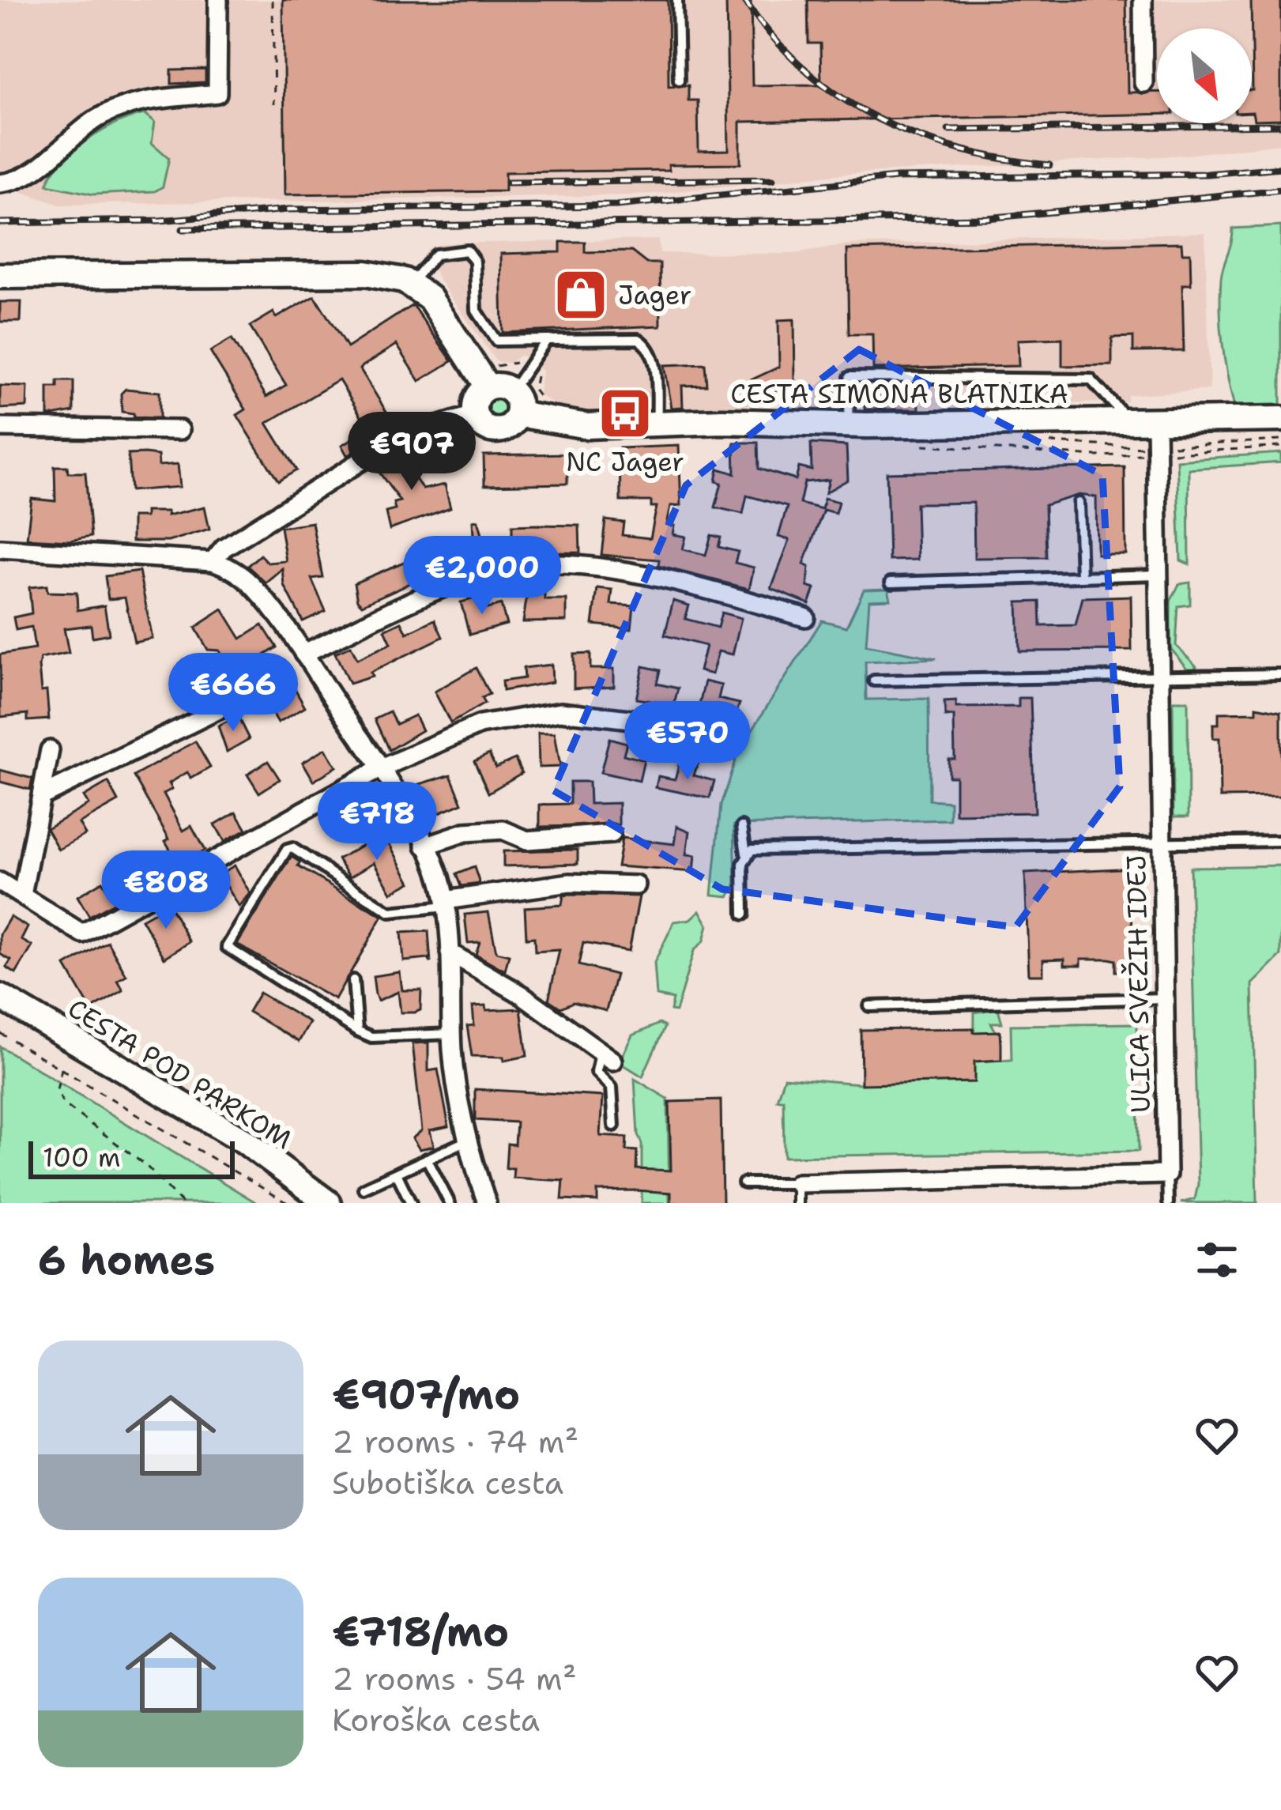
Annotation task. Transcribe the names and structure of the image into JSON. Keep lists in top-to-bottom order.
{
  "streets": {
    "street": ["CESTA SIMONA BLATNIKA", "ULICA SVEŽIH IDEJ", "CESTA POD PARKOM"]
  },
  "crossings": [
    ["CESTA SIMONA BLATNIKA", "ULICA SVEŽIH IDEJ"]
  ],
  "places": {
    "shop": ["Jager"],
    "bus stop": ["NC Jager"]
  },
  "scale_bar": "100 m",
  "north": "bottom right",
  "page": {
    "price": [
      "€907",
      "€2,000",
      "€666",
      "€570",
      "€718",
      "€808"
    ],
    "scale": "100 m",
    "heading": "6 homes",
    "list": [
      {
        "name": "€907/mo",
        "note": "2 rooms · 74 m² · Subotiška cesta"
      },
      {
        "name": "€718/mo",
        "note": "2 rooms · 54 m² · Koroška cesta"
      }
    ]
  }
}
